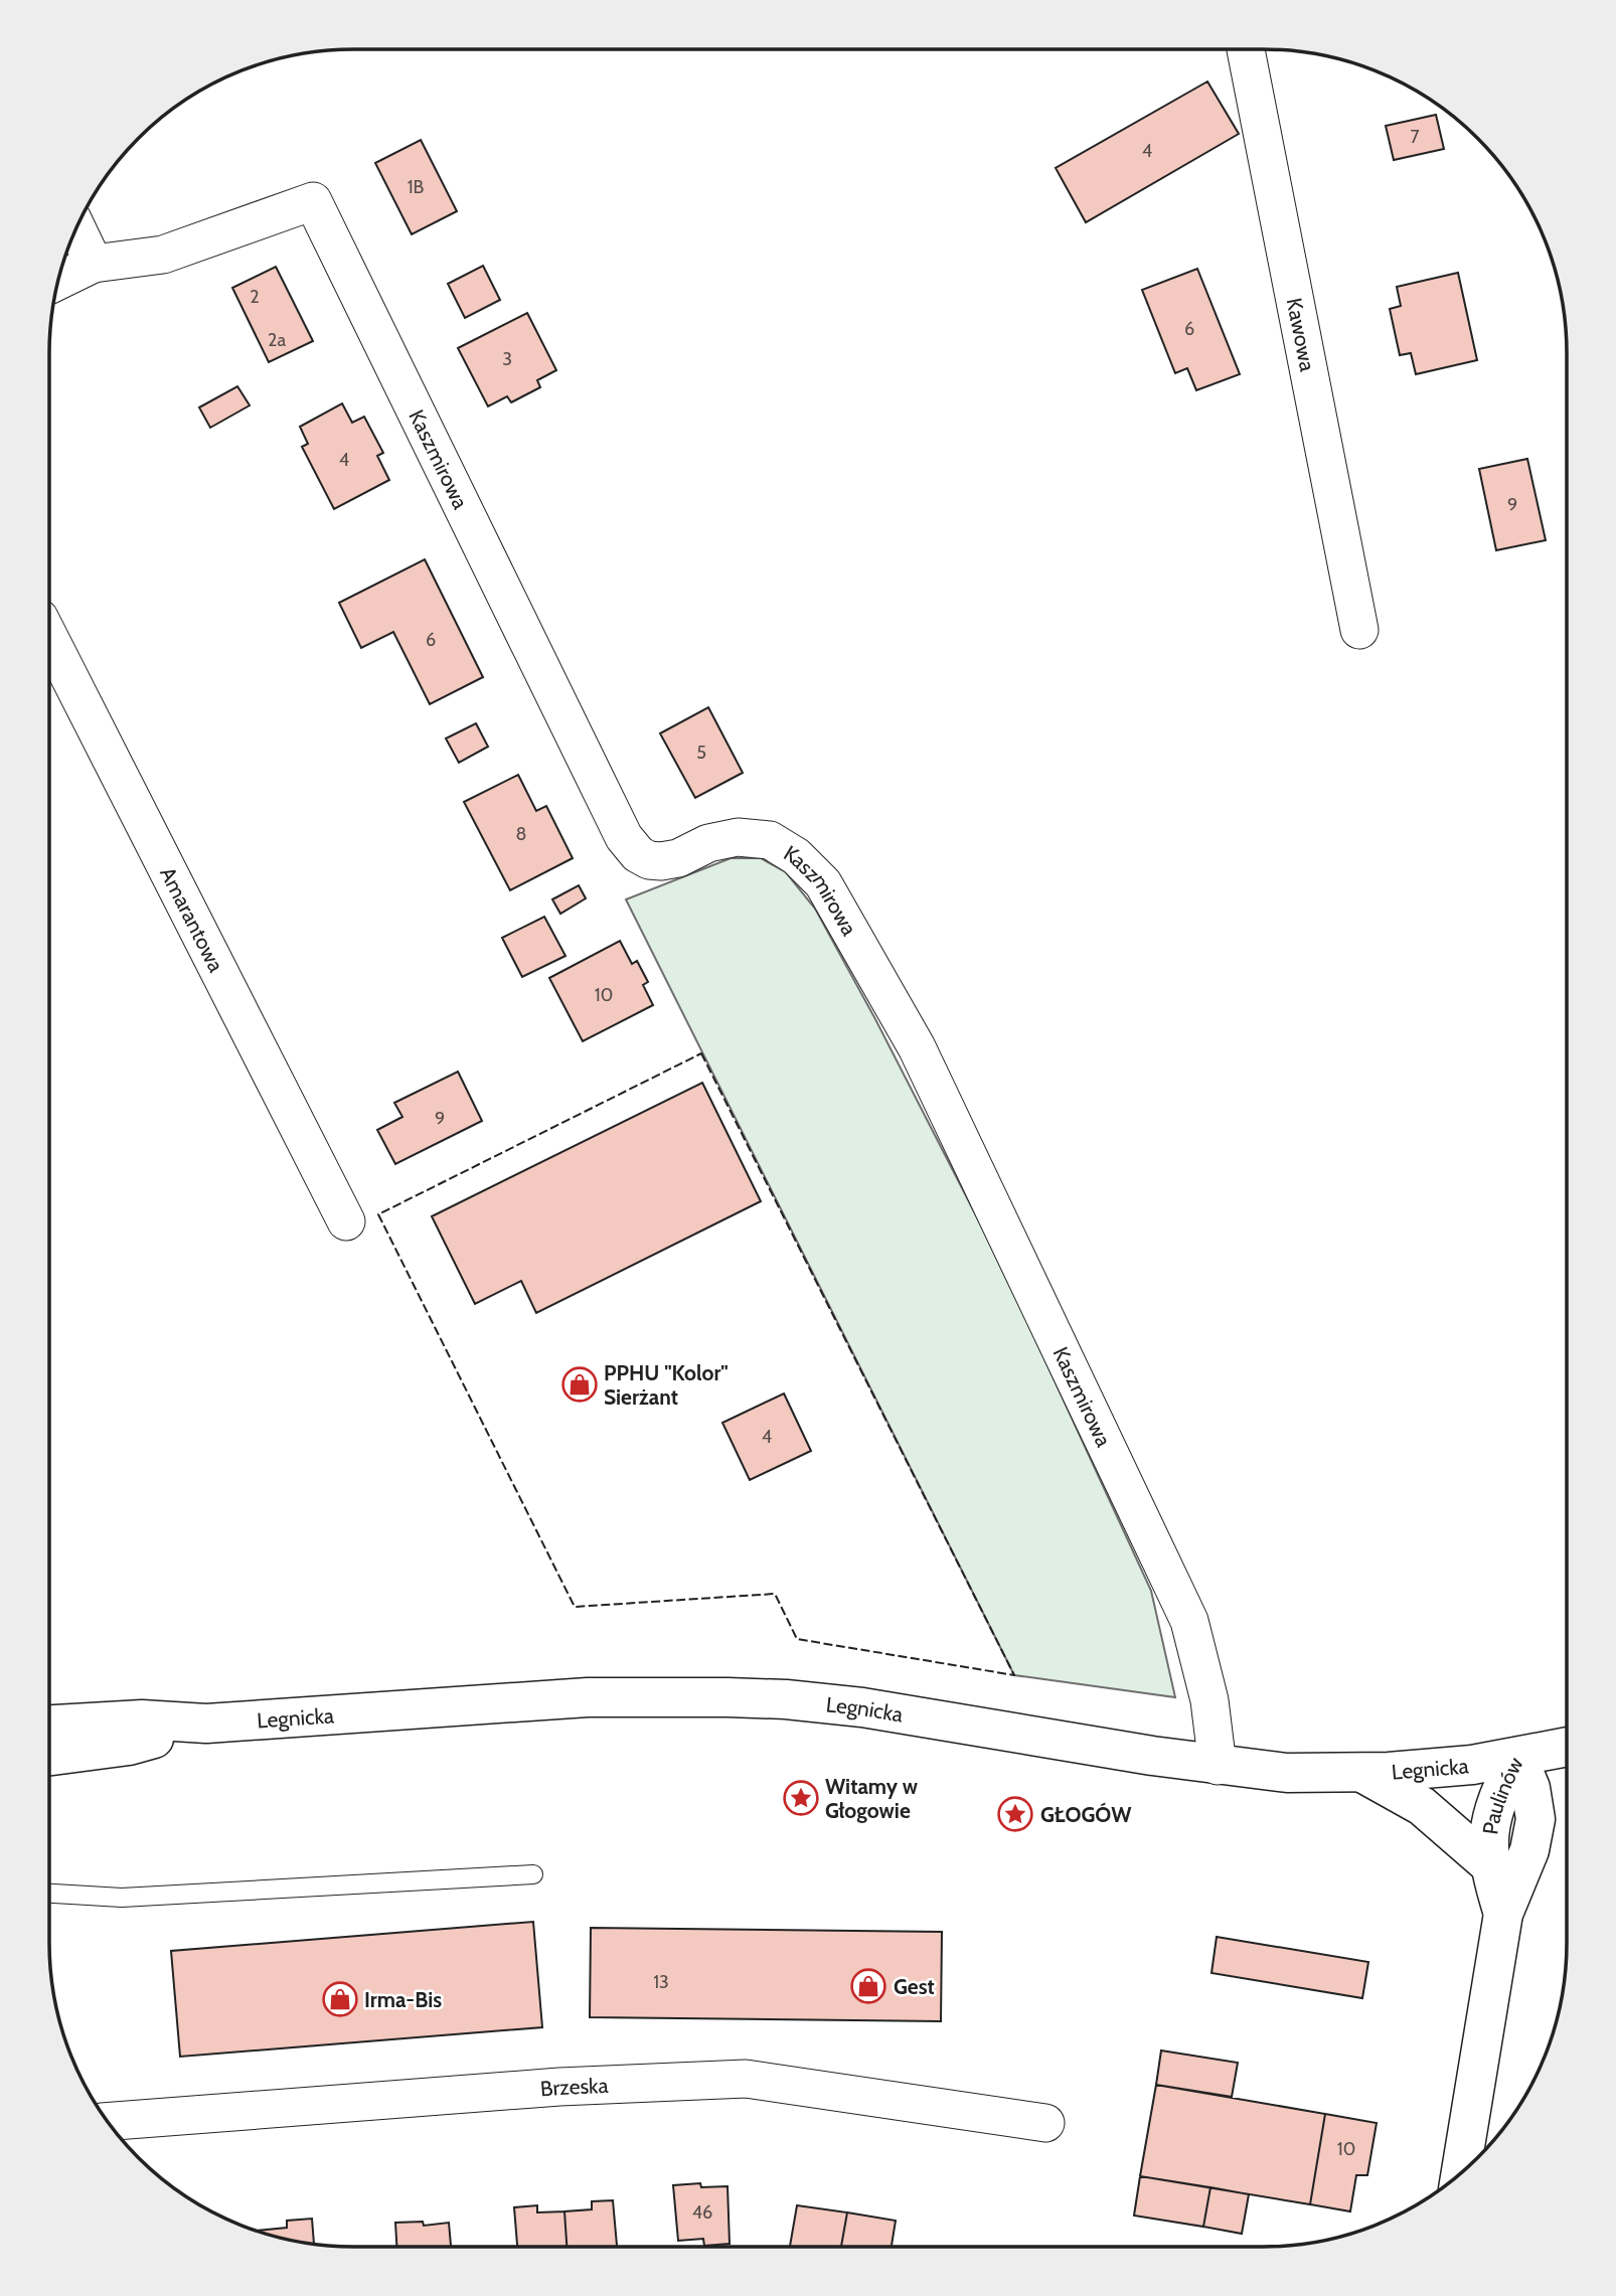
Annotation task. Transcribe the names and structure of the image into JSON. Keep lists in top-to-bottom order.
{
  "streets": {
    "main road": ["Legnicka", "Paulinów"],
    "street": [
      "Kawowa",
      "Kaszmirowa",
      "Amarantowa",
      "Brzeska"
    ]
  },
  "crossings": [
    ["Kaszmirowa", "Legnicka"],
    ["Legnicka", "Paulinów"]
  ],
  "places": {
    "shop": ["PPHU \"Kolor\" Sierżant", "Gest", "Irma-Bis"],
    "place": ["Witamy w Głogowie", "GŁOGÓW"]
  },
  "house_numbers": [
    "7",
    "4",
    "1B",
    "2",
    "6",
    "2a",
    "3",
    "4",
    "9",
    "6",
    "5",
    "8",
    "10",
    "9",
    "4",
    "13",
    "10",
    "46"
  ]
}
